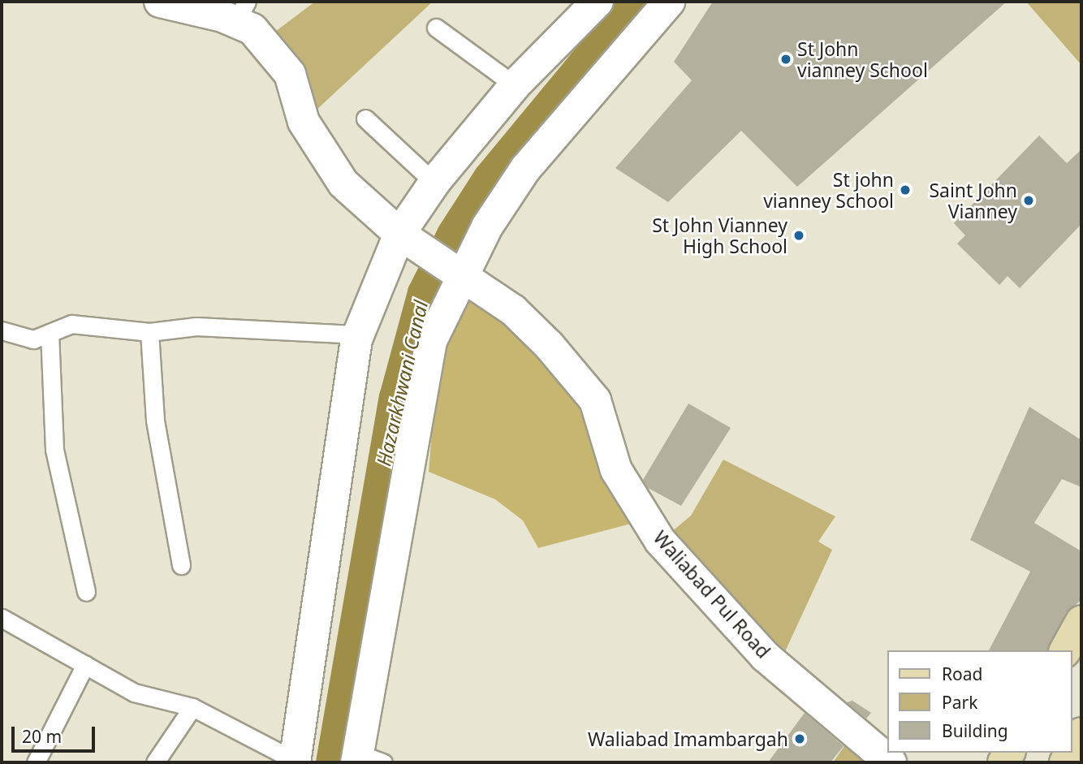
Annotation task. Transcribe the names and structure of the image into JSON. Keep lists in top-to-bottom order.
{
  "streets": {
    "street": ["Waliabad Pul Road"]
  },
  "water": ["Hazarkhwani Canal"],
  "places": [
    "St John vianney School",
    "St john vianney School",
    "Saint John Vianney",
    "St John Vianney High School",
    "Waliabad Imambargah"
  ],
  "legend": ["Road", "Park", "Building"],
  "scale_bar": "20 m"
}
